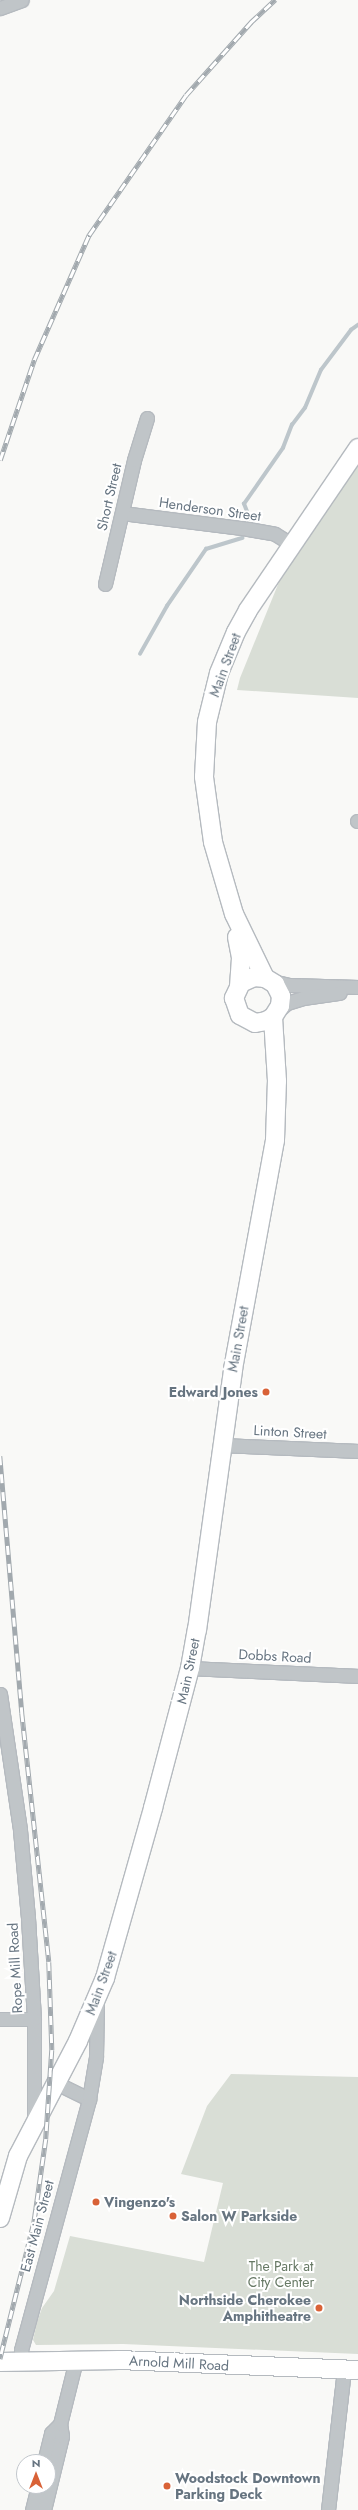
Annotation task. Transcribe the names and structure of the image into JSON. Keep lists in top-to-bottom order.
{
  "streets": {
    "main road": ["Main Street", "Arnold Mill Road"],
    "street": [
      "Short Street",
      "Henderson Street",
      "Linton Street",
      "Dobbs Road",
      "Rope Mill Road",
      "East Main Street"
    ]
  },
  "crossings": [
    ["Short Street", "Henderson Street"],
    ["Henderson Street", "Main Street"],
    ["Main Street", "Linton Street"],
    ["Main Street", "Dobbs Road"],
    ["Main Street", "Rope Mill Road"],
    ["Main Street", "East Main Street"],
    ["East Main Street", "Arnold Mill Road"]
  ],
  "parks": ["The Park at City Center"],
  "places": [
    "Edward Jones",
    "Vingenzo's",
    "Salon W Parkside",
    "Northside Cherokee Amphitheatre",
    "Woodstock Downtown Parking Deck"
  ],
  "north": "top"
}
